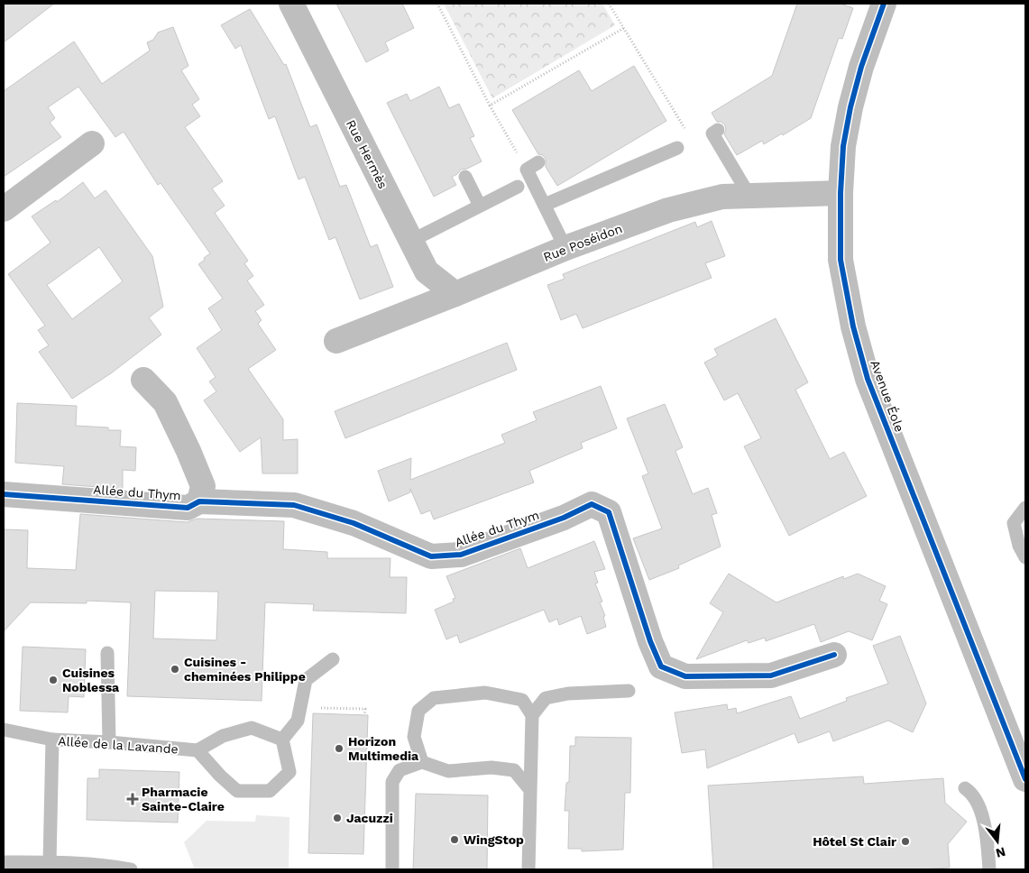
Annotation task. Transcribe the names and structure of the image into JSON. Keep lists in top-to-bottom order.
{
  "streets": {
    "street": [
      "Rue Hermès",
      "Rue Poséidon",
      "Avenue Éole",
      "Allée du Thym"
    ],
    "lane": ["Allée de la Lavande"]
  },
  "crossings": [
    ["Rue Hermès", "Rue Poséidon"],
    ["Rue Poséidon", "Avenue Éole"]
  ],
  "places": {
    "other": [
      "Cuisines - cheminées Philippe",
      "Cuisines Noblessa",
      "Horizon Multimedia",
      "Jacuzzi",
      "WingStop",
      "Hôtel St Clair"
    ],
    "health": ["Pharmacie Sainte-Claire"]
  },
  "north": "bottom"
}
